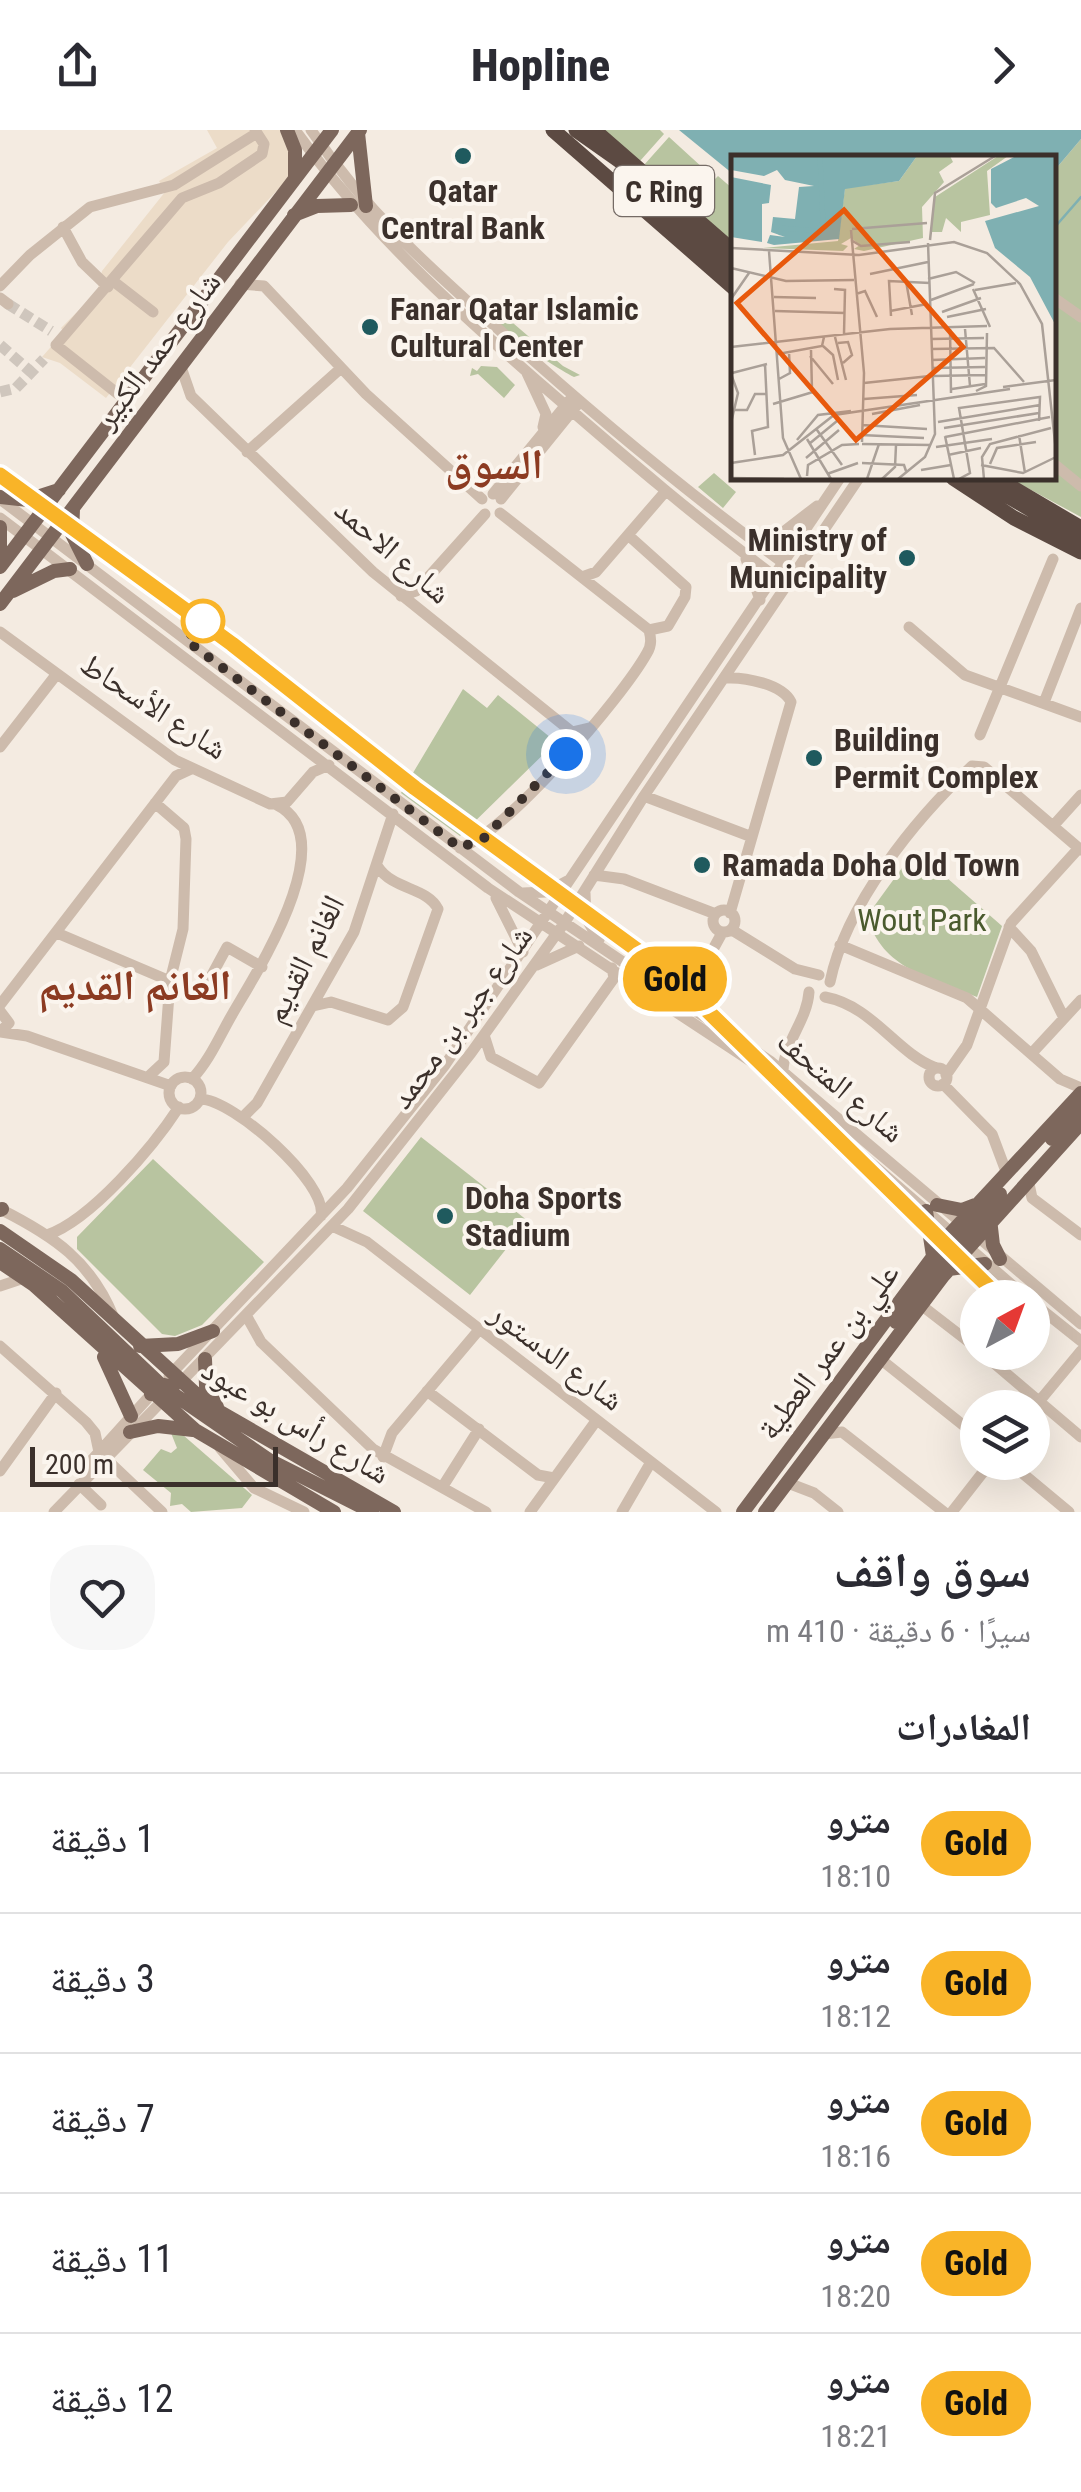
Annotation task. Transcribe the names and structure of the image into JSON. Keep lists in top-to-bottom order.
{
  "streets": {
    "highway": ["C Ring"],
    "main road": ["شارع حمد الكبير", "علي بن عمر العطية", "شارع رأس بو عبود"],
    "street": [
      "شارع الاحمد",
      "شارع الأسحاط",
      "الغانم القديم",
      "شارع جبر بن محمد",
      "شارع المتحف",
      "شارع الدستور"
    ]
  },
  "crossings": [
    ["شارع حمد الكبير", "شارع الاحمد"],
    ["الغانم القديم", "شارع جبر بن محمد"],
    ["شارع جبر بن محمد", "شارع المتحف"],
    ["شارع جبر بن محمد", "شارع الدستور"],
    ["شارع جبر بن محمد", "شارع رأس بو عبود"],
    ["شارع المتحف", "علي بن عمر العطية"]
  ],
  "districts": ["السوق", "الغانم القديم"],
  "parks": ["Wout Park"],
  "places": [
    "Qatar Central Bank",
    "Fanar Qatar Islamic Cultural Center",
    "Ministry of Municipality",
    "Building Permit Complex",
    "Ramada Doha Old Town",
    "Doha Sports Stadium"
  ],
  "lines": ["metro line Gold"],
  "scale_bar": "200 m",
  "north": "top right",
  "page": {
    "header": "Hopline",
    "on_map": "Gold",
    "scale": "200 m",
    "heading": [
      ["سوق واقف", "سيرًا · 6 دقيقة · 410 m"],
      "المغادرات"
    ],
    "list": [
      {
        "mark": "Gold",
        "name": "مترو",
        "note": "18:10",
        "value": "1 دقيقة"
      },
      {
        "mark": "Gold",
        "name": "مترو",
        "note": "18:12",
        "value": "3 دقيقة"
      },
      {
        "mark": "Gold",
        "name": "مترو",
        "note": "18:16",
        "value": "7 دقيقة"
      },
      {
        "mark": "Gold",
        "name": "مترو",
        "note": "18:20",
        "value": "11 دقيقة"
      },
      {
        "mark": "Gold",
        "name": "مترو",
        "note": "18:21",
        "value": "12 دقيقة"
      }
    ]
  }
}
